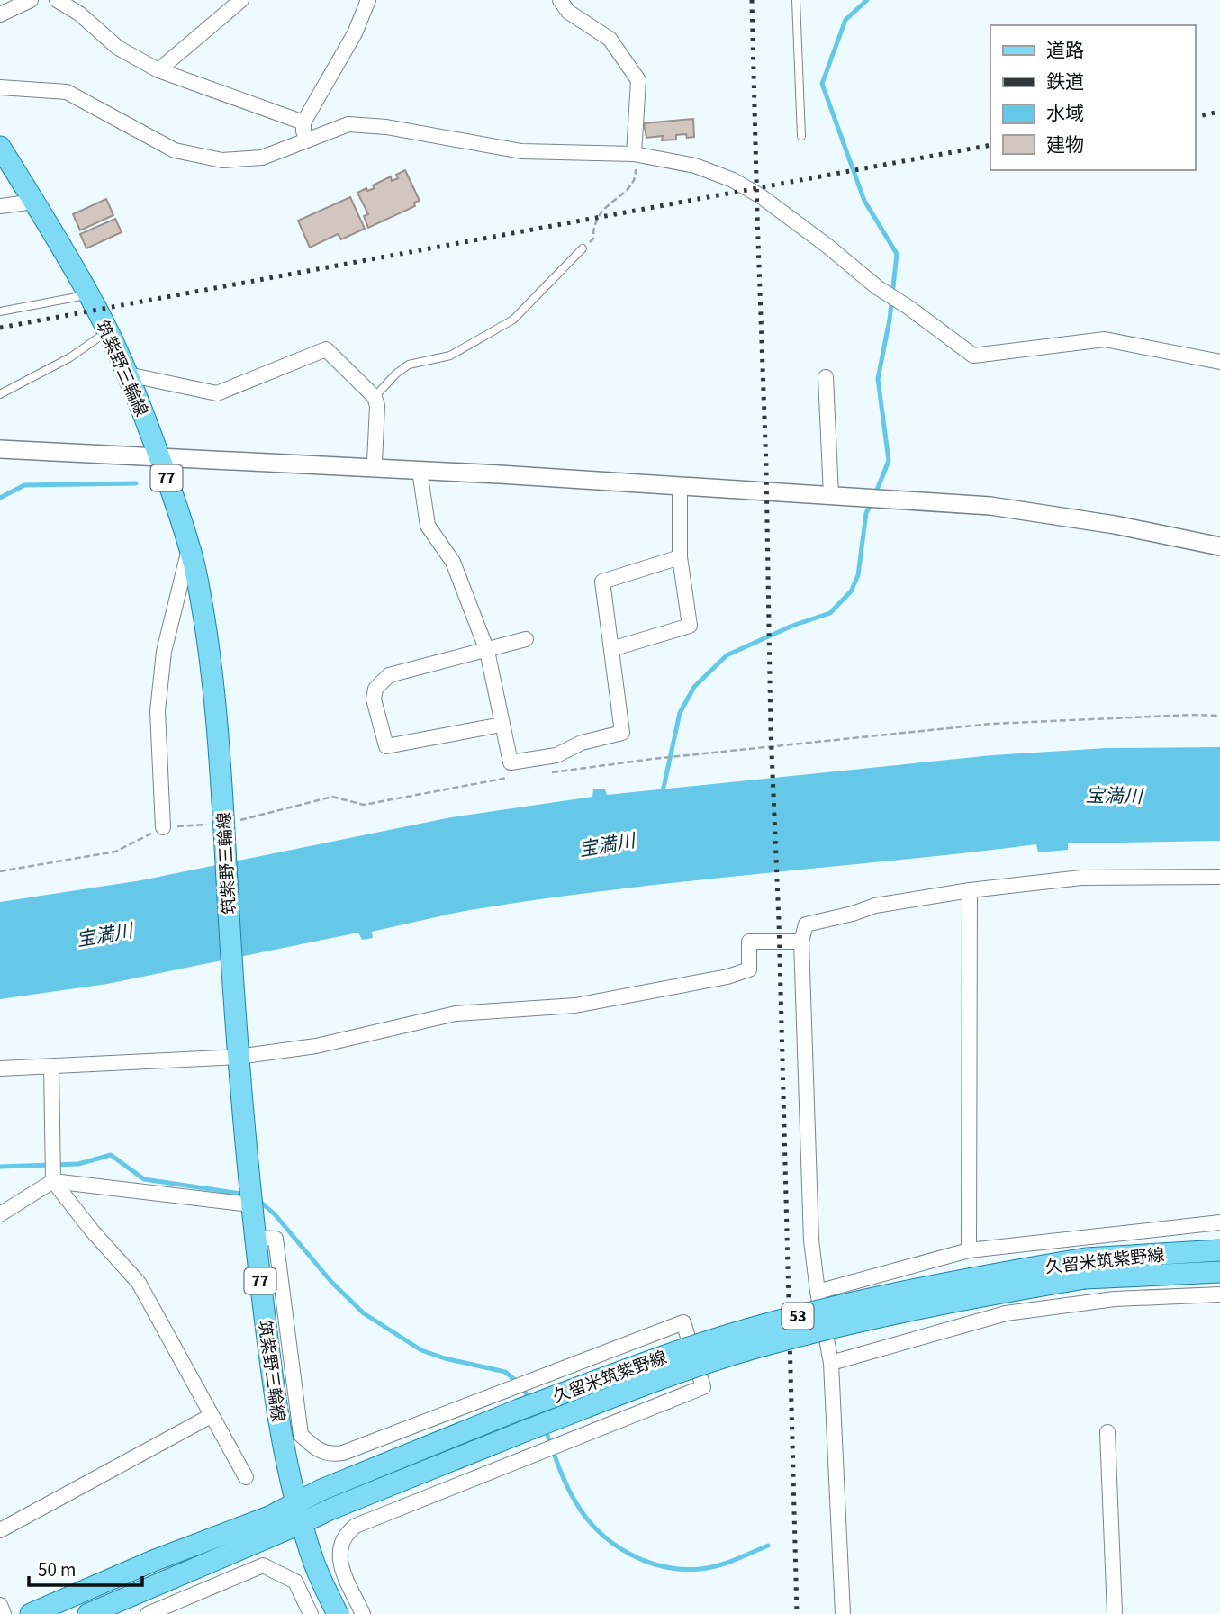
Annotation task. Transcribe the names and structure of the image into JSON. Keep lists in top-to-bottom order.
{
  "streets": {
    "main road": [
      "筑紫野三輪線",
      "77",
      "久留米筑紫野線",
      "53"
    ]
  },
  "crossings": [
    ["筑紫野三輪線", "久留米筑紫野線"]
  ],
  "water": ["宝満川"],
  "legend": [
    "道路",
    "鉄道",
    "水域",
    "建物"
  ],
  "scale_bar": "50 m"
}
